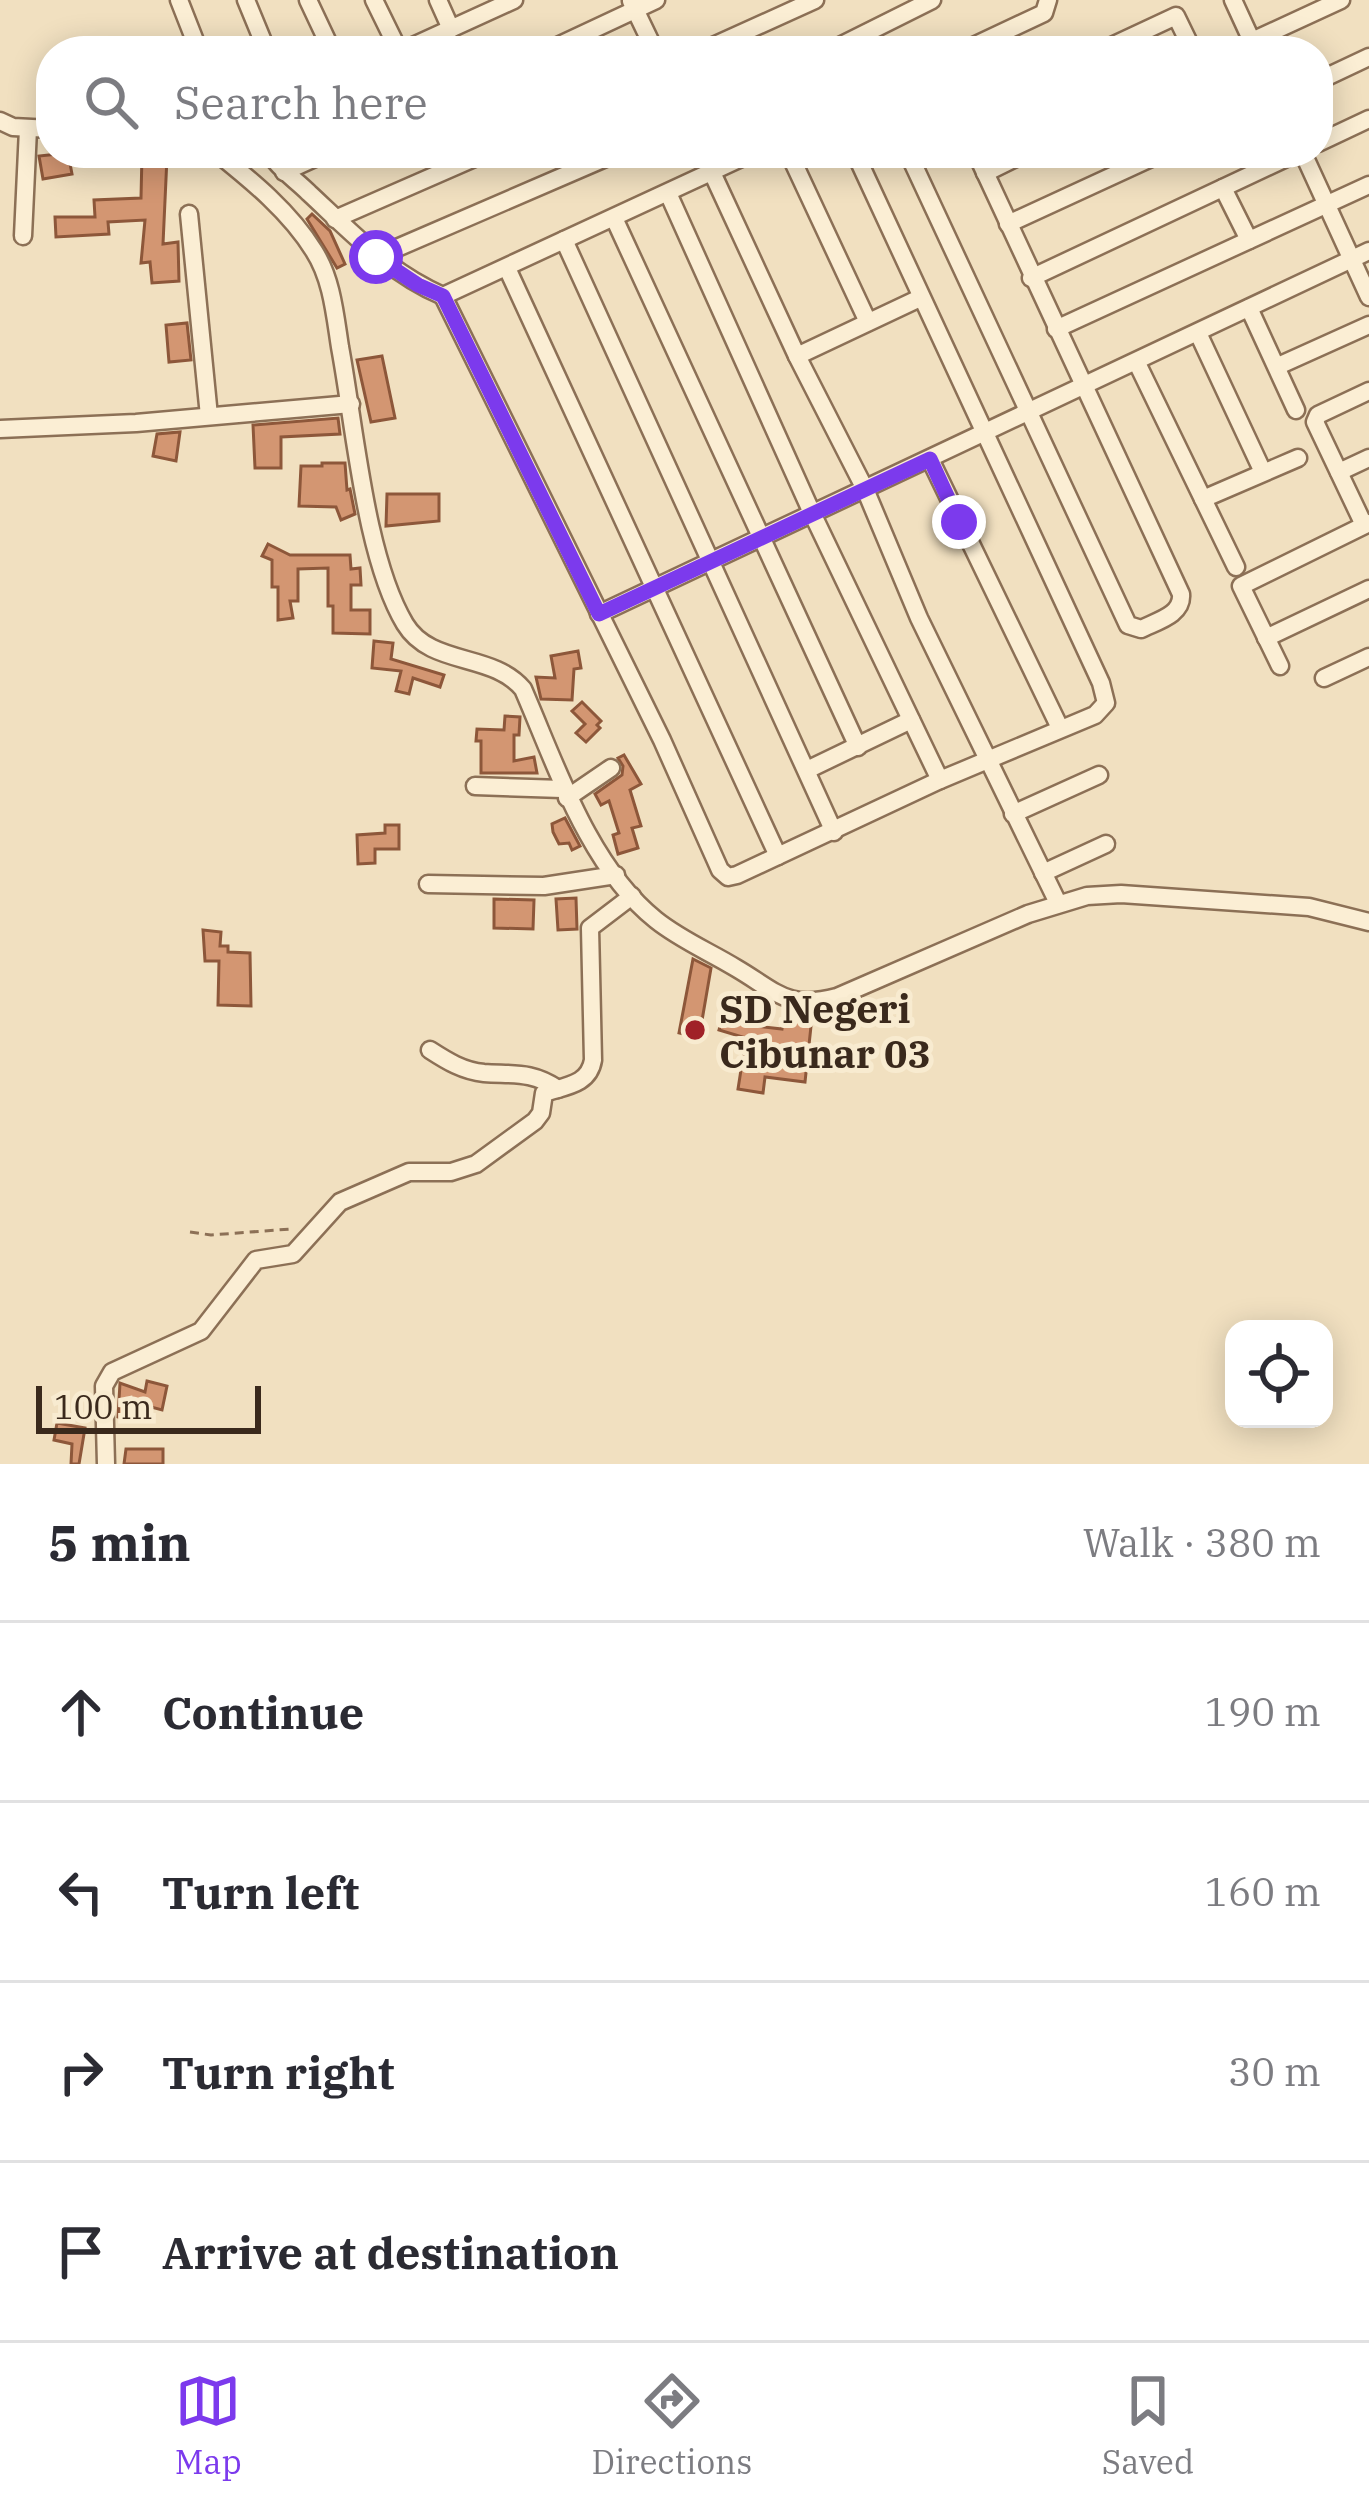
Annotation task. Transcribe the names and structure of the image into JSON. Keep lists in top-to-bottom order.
{
  "places": ["SD Negeri Cibunar 03"],
  "scale_bar": "100 m",
  "page": {
    "search": "Search here",
    "scale": "100 m",
    "heading": ["5 min", "Walk · 380 m"],
    "list": [
      ["Continue", "190 m"],
      ["Turn left", "160 m"],
      ["Turn right", "30 m"],
      "Arrive at destination"
    ],
    "nav": ["Map", "Directions", "Saved"]
  }
}
